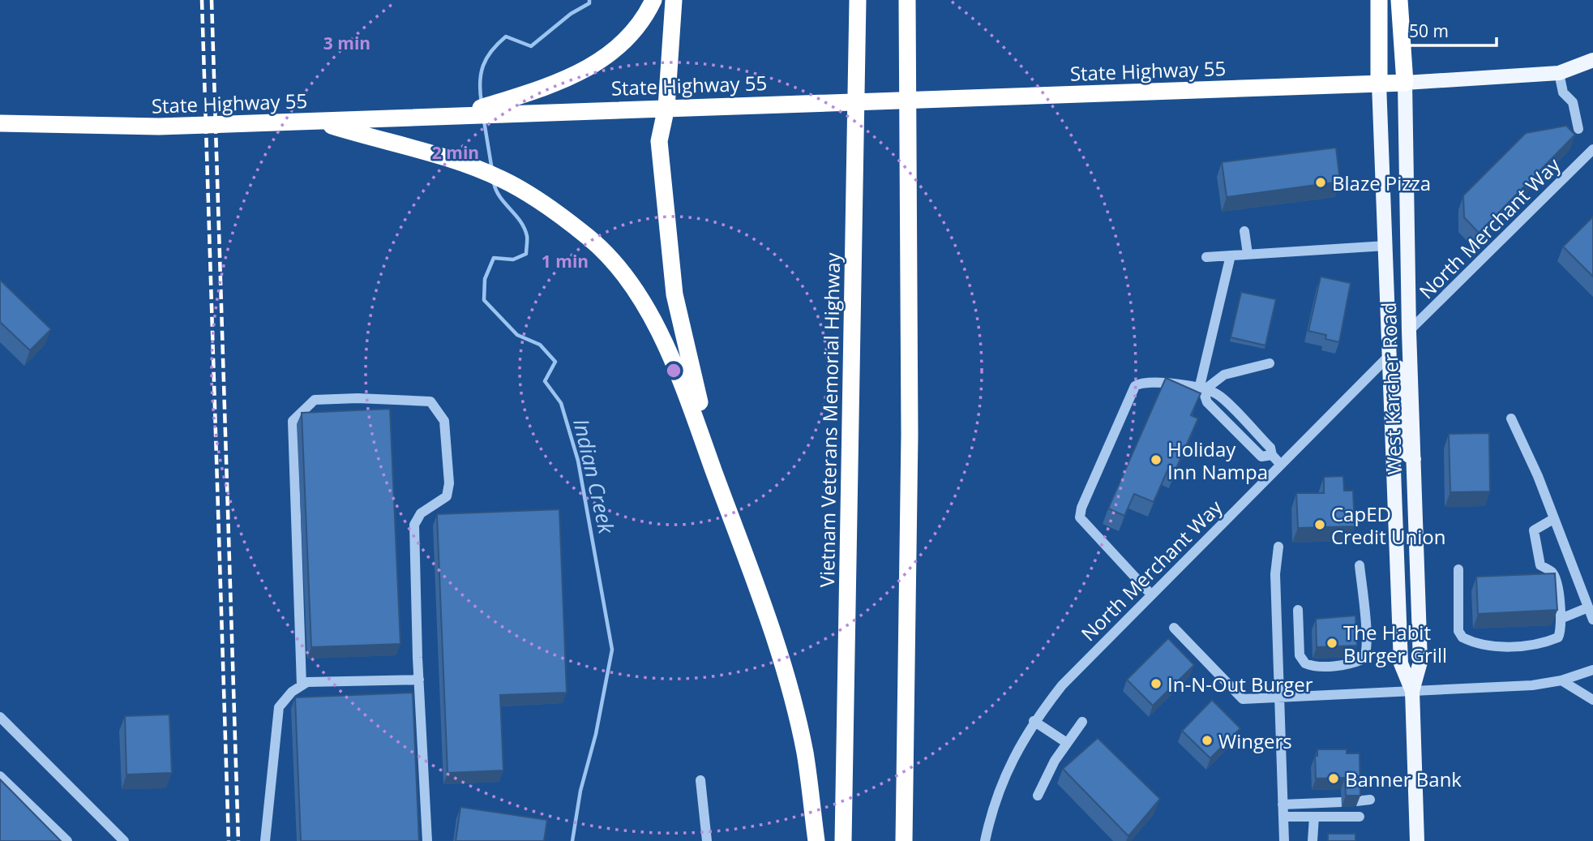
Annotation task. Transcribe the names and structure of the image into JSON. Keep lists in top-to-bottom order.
{
  "streets": {
    "highway": ["State Highway 55", "Vietnam Veterans Memorial Highway"],
    "main road": ["West Karcher Road"],
    "street": ["North Merchant Way"]
  },
  "crossings": [
    ["State Highway 55", "West Karcher Road"],
    ["North Merchant Way", "West Karcher Road"]
  ],
  "water": ["Indian Creek"],
  "places": [
    "Blaze Pizza",
    "Holiday Inn Nampa",
    "CapED Credit Union",
    "The Habit Burger Grill",
    "In-N-Out Burger",
    "Wingers",
    "Banner Bank"
  ],
  "scale_bar": "50 m",
  "rings": ["3 min", "2 min", "1 min"]
}
